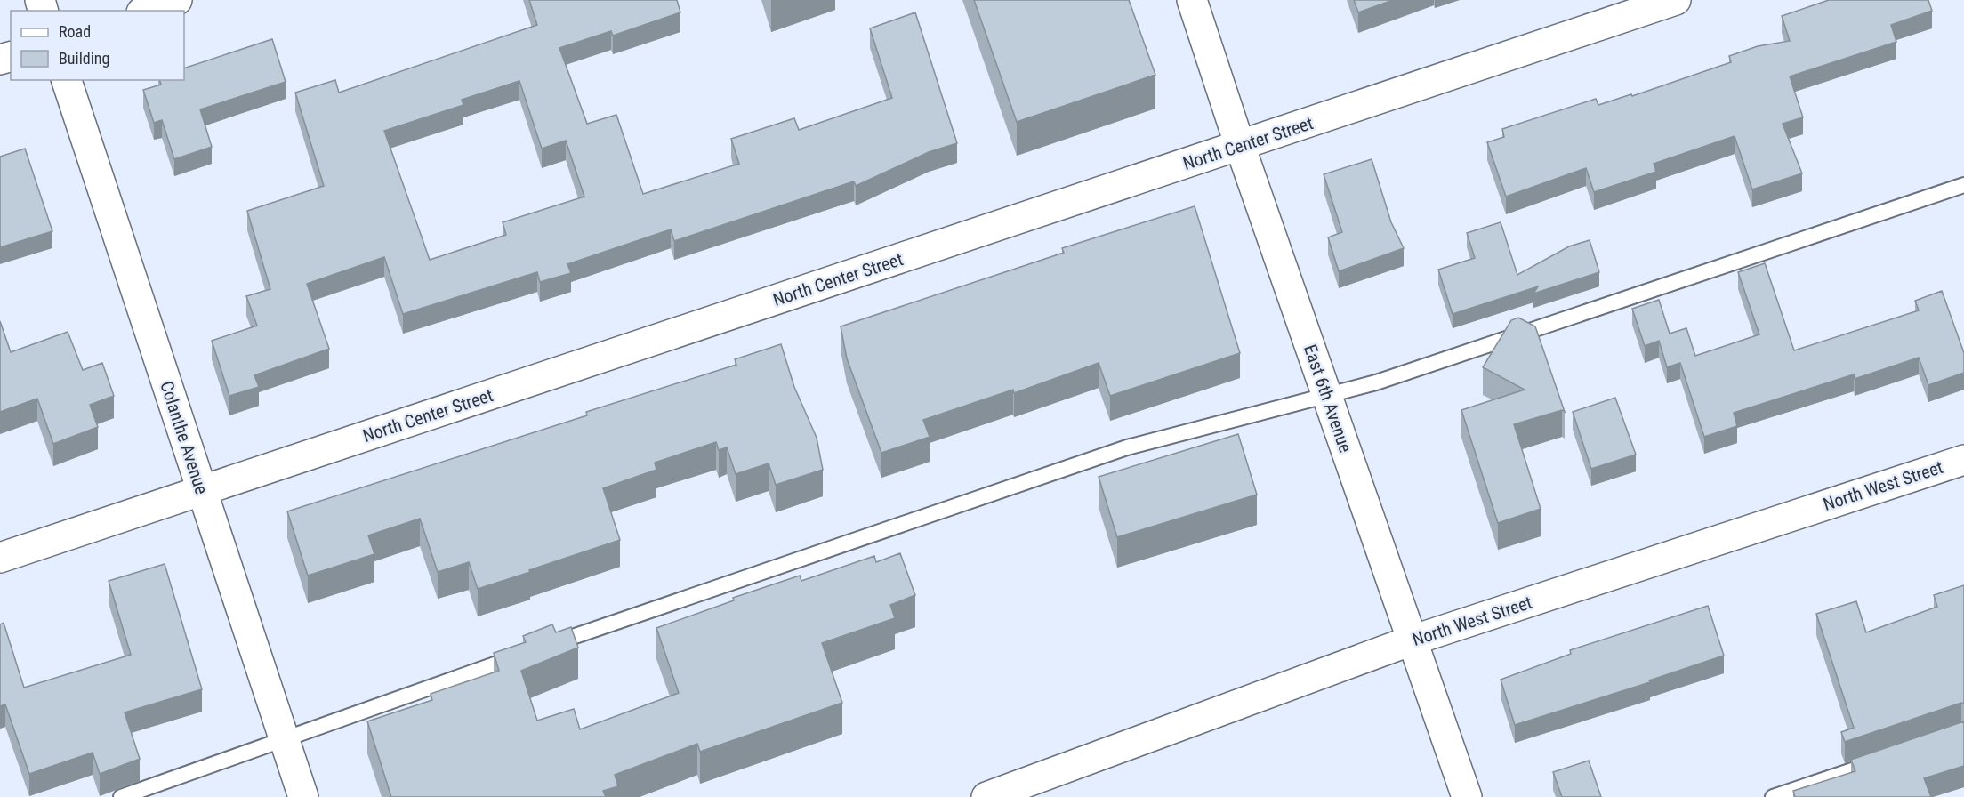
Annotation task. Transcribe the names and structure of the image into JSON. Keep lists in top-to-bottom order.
{
  "streets": {
    "street": [
      "North Center Street",
      "East 6th Avenue",
      "Colanthe Avenue",
      "North West Street"
    ]
  },
  "crossings": [
    ["North Center Street", "East 6th Avenue"],
    ["North Center Street", "Colanthe Avenue"],
    ["East 6th Avenue", "North West Street"]
  ],
  "legend": ["Road", "Building"]
}
